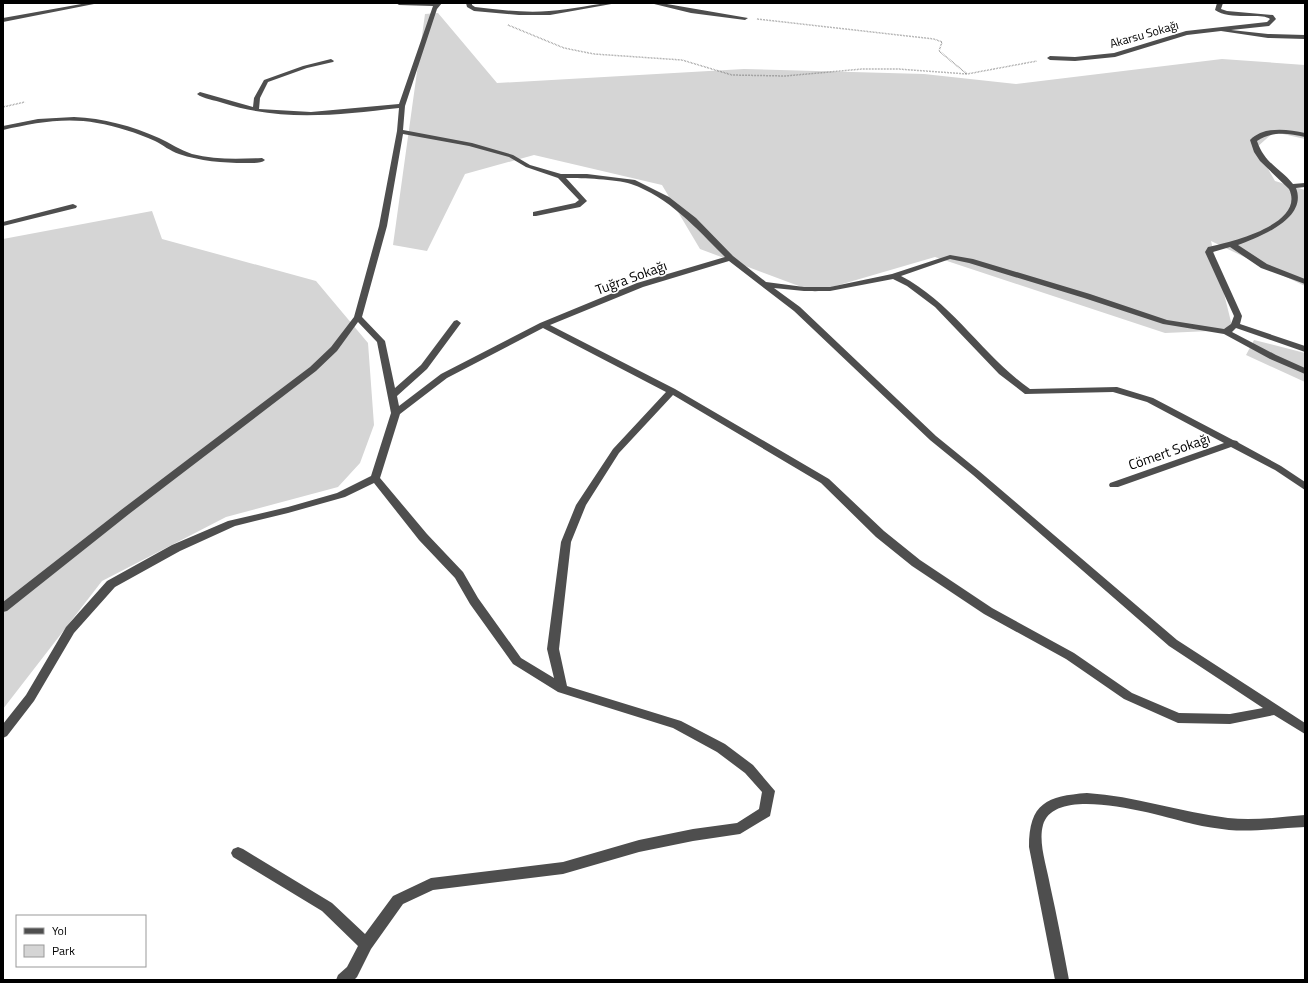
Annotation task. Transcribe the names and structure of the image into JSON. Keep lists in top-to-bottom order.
{
  "streets": {
    "street": ["Akarsu Sokağı", "Tuğra Sokağı", "Cömert Sokağı"]
  },
  "legend": ["Yol", "Park"]
}
